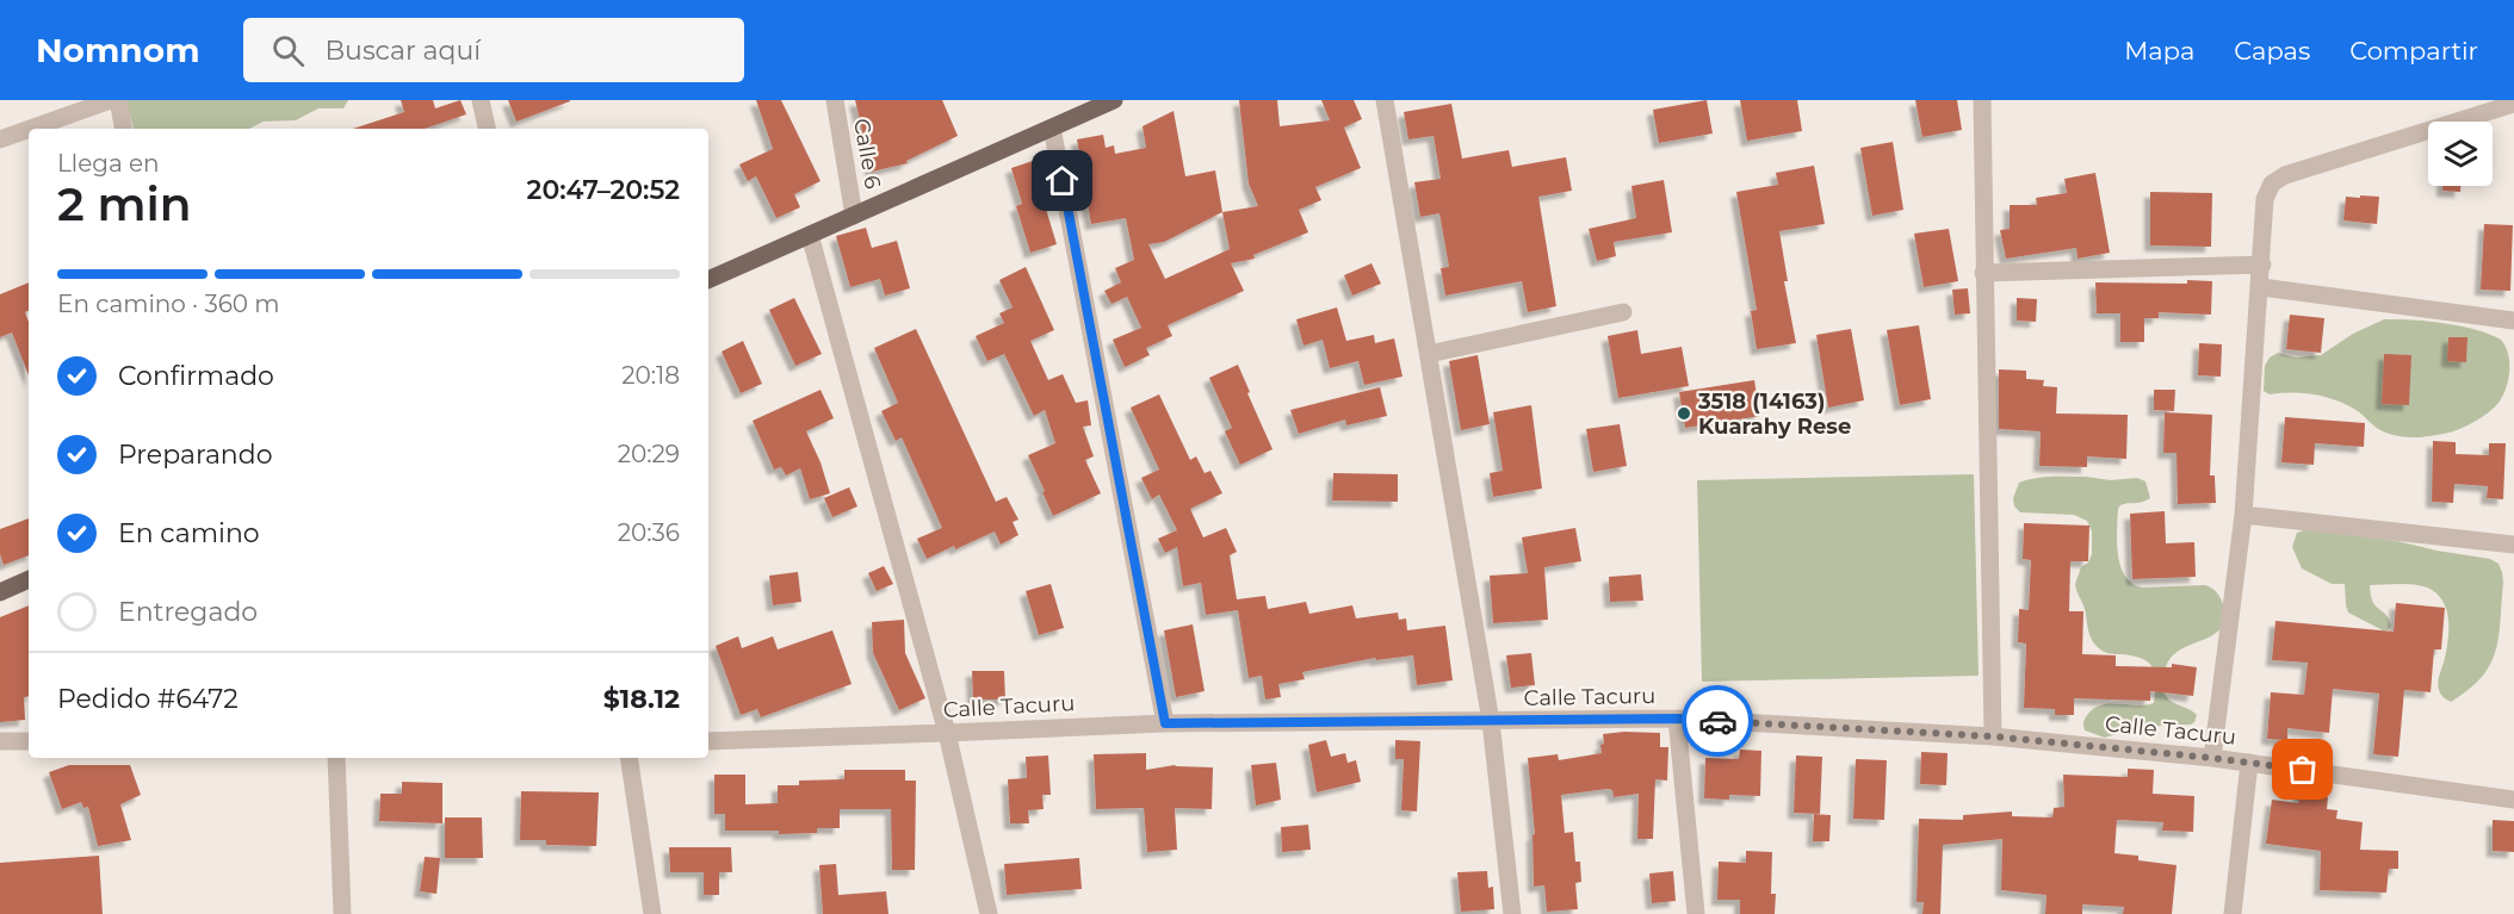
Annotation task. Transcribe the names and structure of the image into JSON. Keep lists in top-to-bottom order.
{
  "streets": {
    "street": ["Calle 6", "Calle Tacuru"]
  },
  "places": ["3518 (14163) Kuarahy Rese"],
  "page": {
    "header": "Nomnom",
    "search": "Buscar aquí",
    "nav": ["Mapa", "Capas", "Compartir"],
    "heading": ["2 min", "Llega en", "20:47–20:52"],
    "panel": ["Pedido #6472", "$18.12"],
    "bar": "En camino · 360 m",
    "list": [
      ["Confirmado", "20:18"],
      ["Preparando", "20:29"],
      ["En camino", "20:36"],
      "Entregado"
    ]
  }
}
